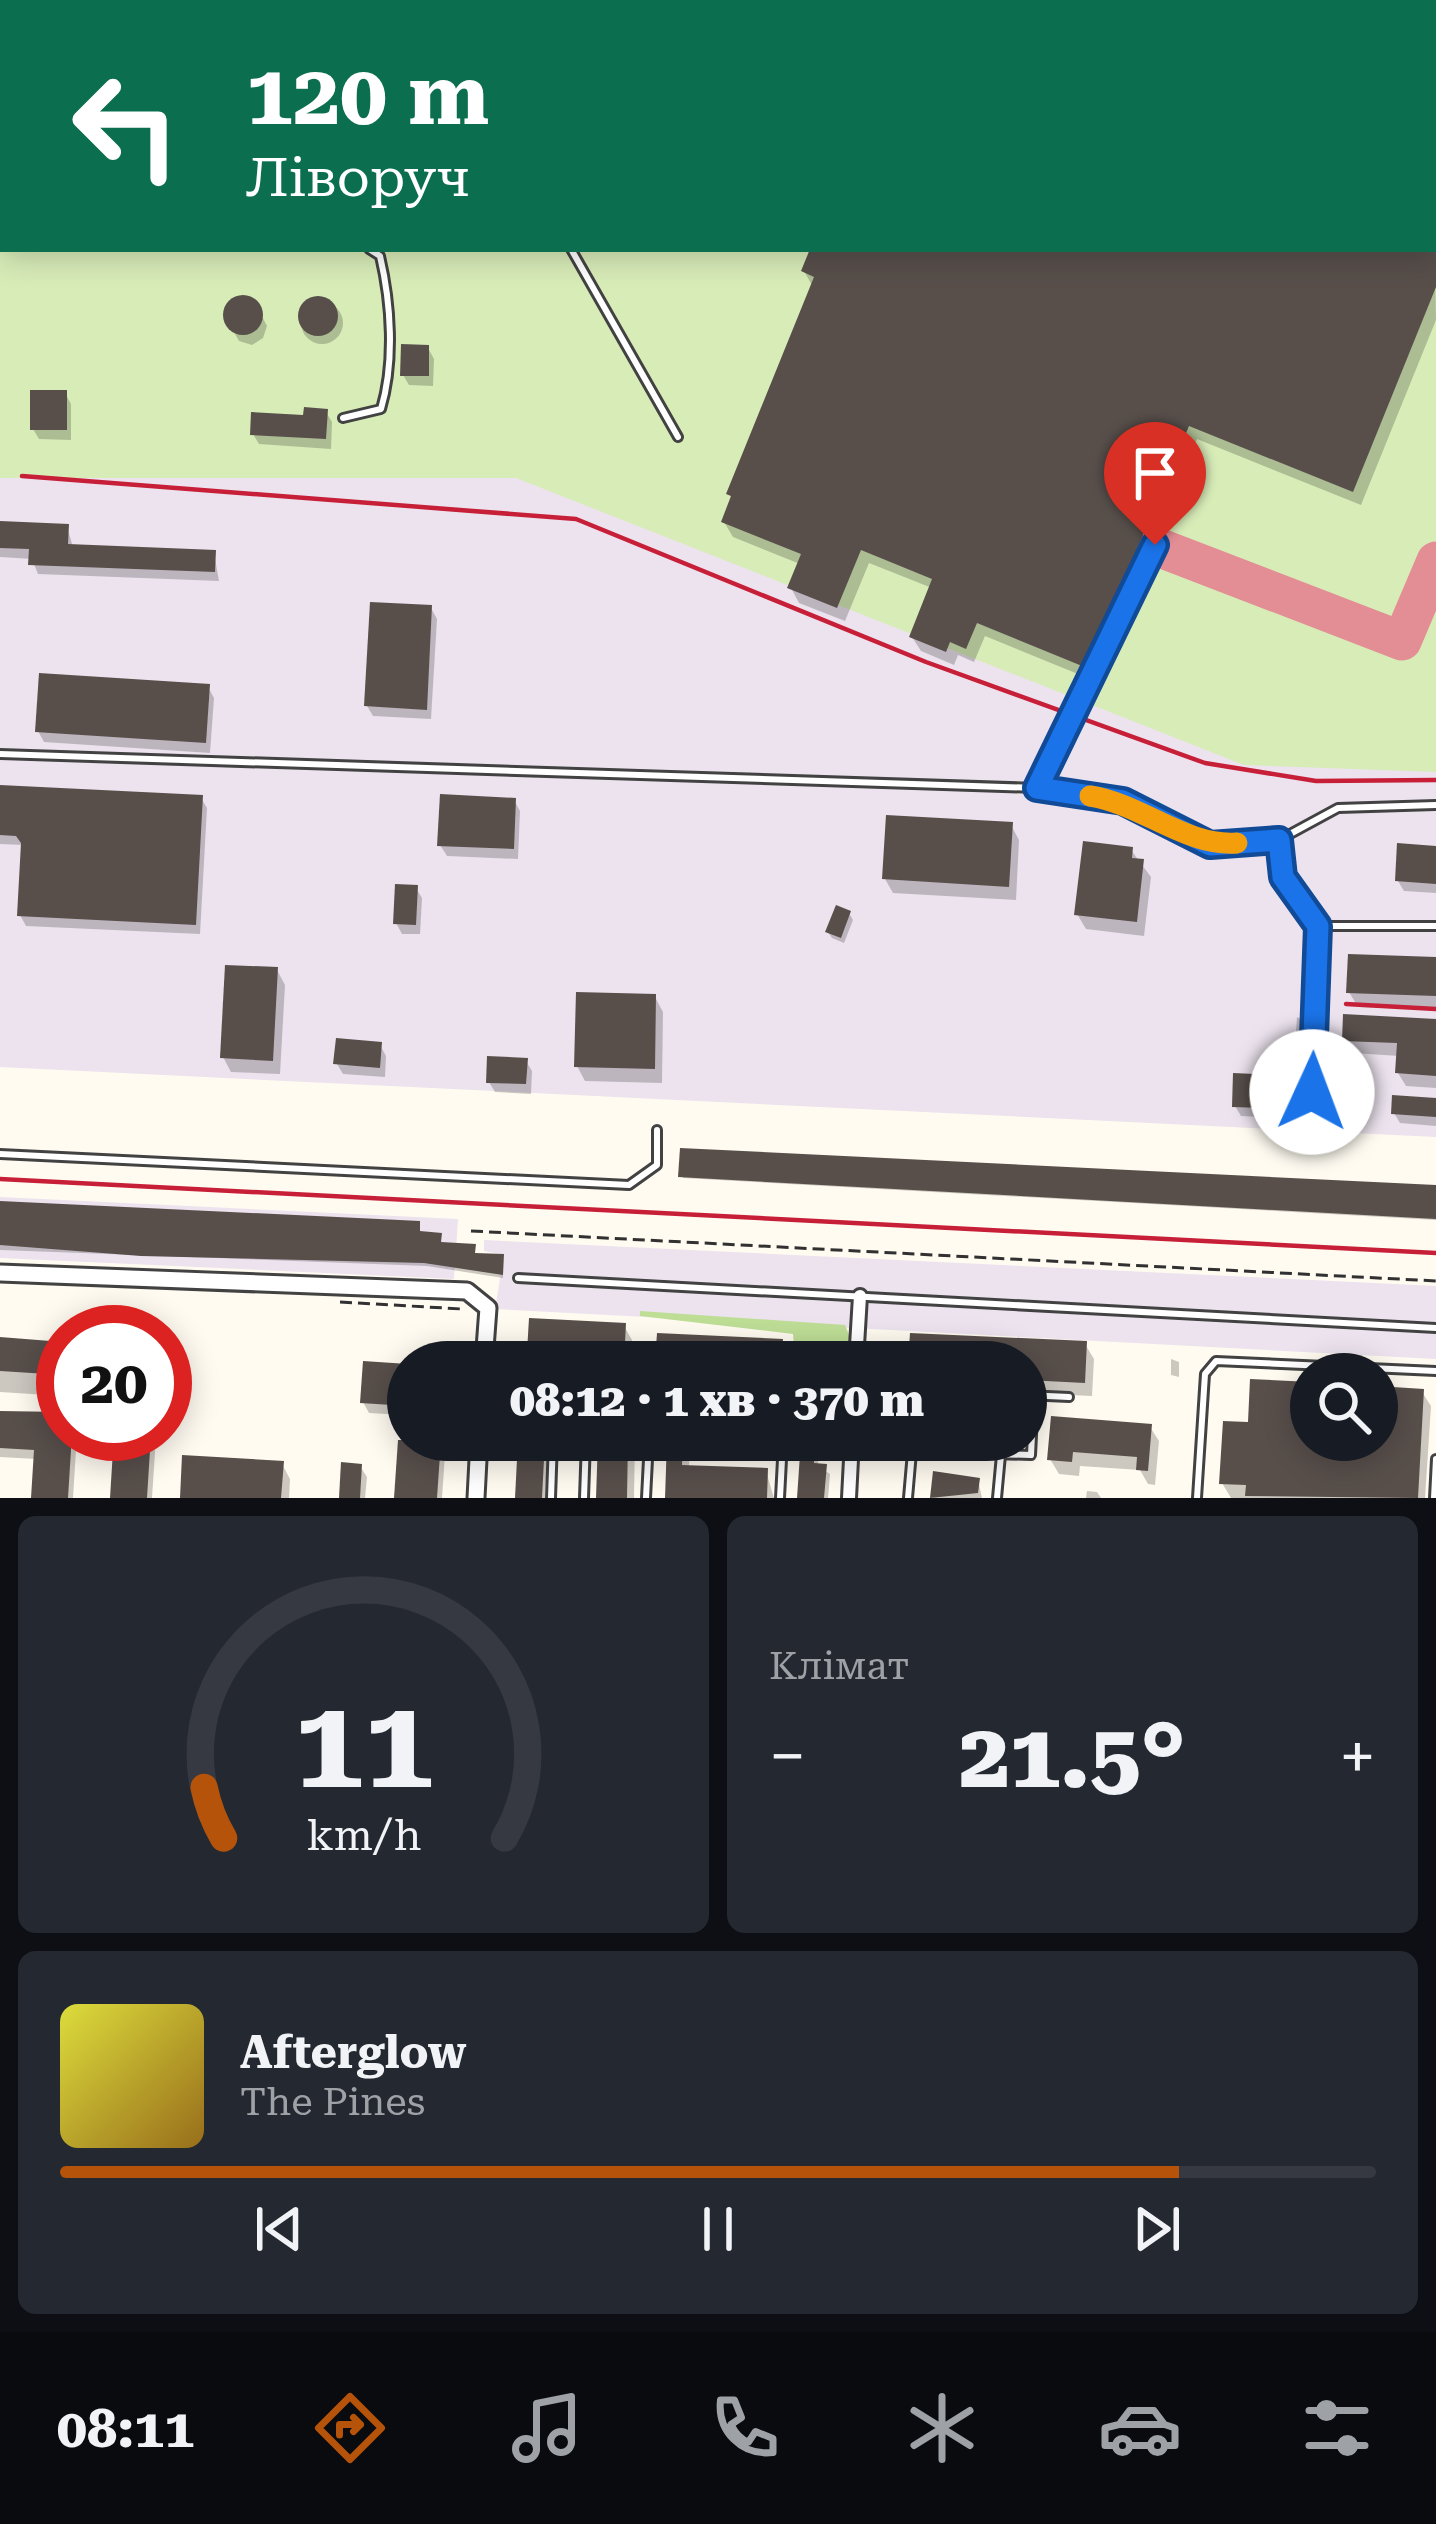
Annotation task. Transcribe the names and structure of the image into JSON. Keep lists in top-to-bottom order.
{
  "page": {
    "turn": ["120 m", "Ліворуч"],
    "limit": "20",
    "trip": "08:12 · 1 хв · 370 m",
    "tile": "Клімат",
    "heat": ["−", "21.5°", "+"],
    "song": ["Afterglow", "The Pines"],
    "tabs": "08:11",
    "gauge": ["11", "km/h"]
  }
}
